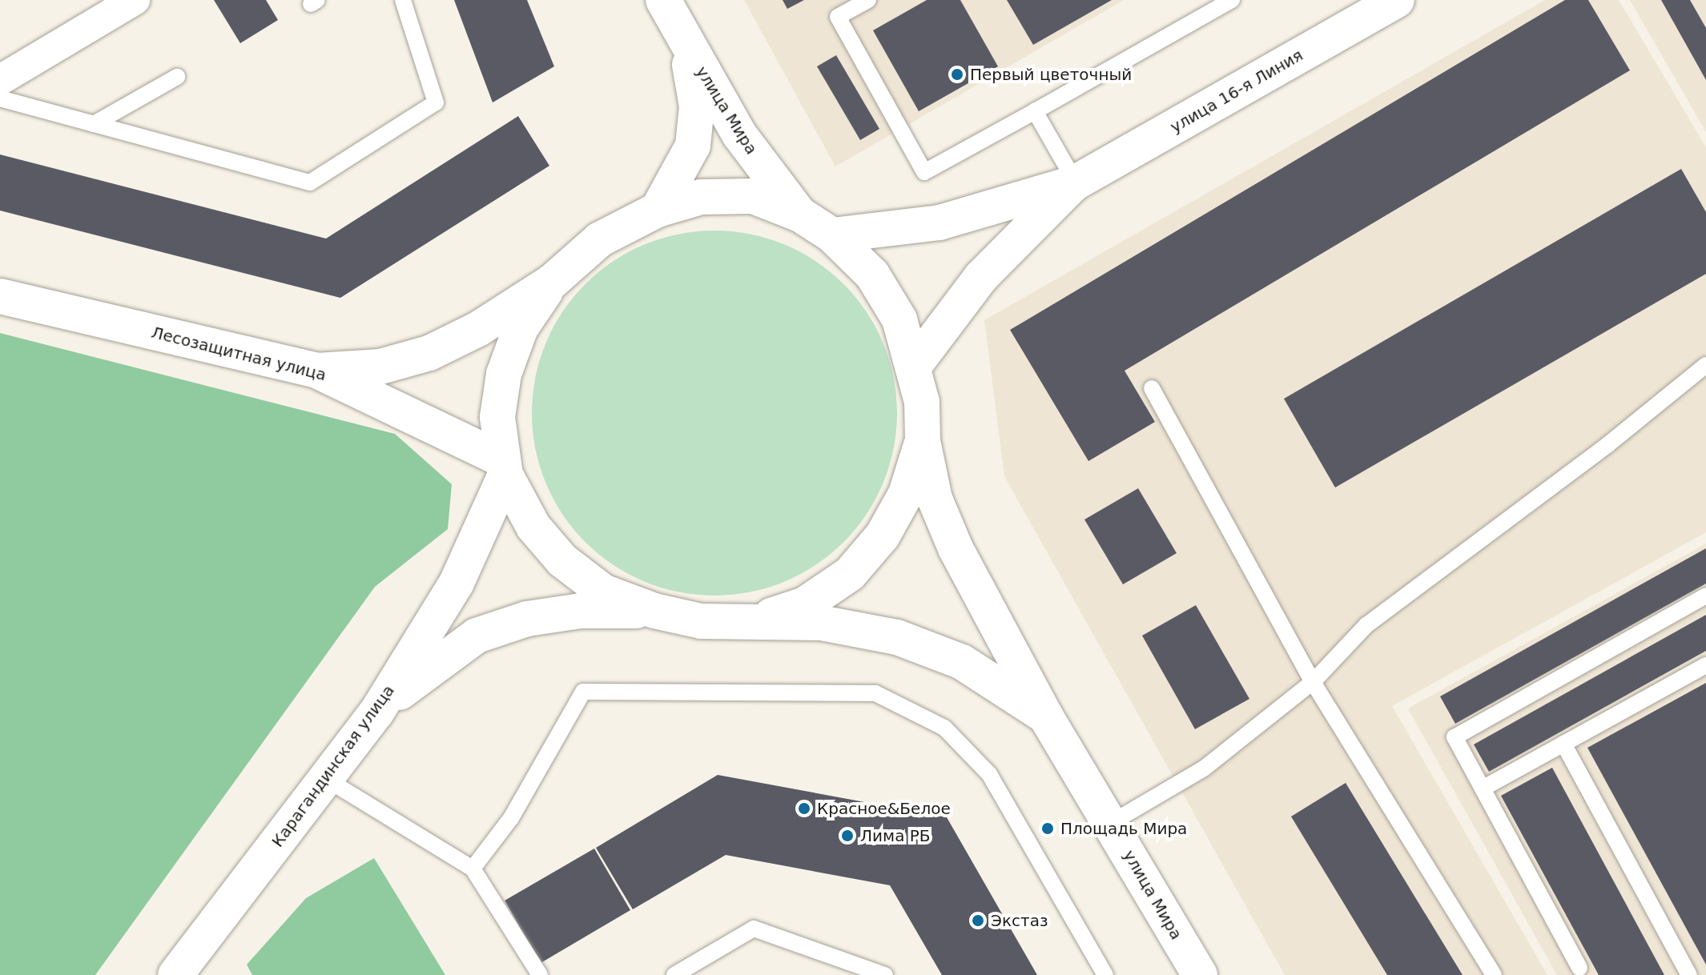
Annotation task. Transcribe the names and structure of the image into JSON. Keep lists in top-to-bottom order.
{
  "streets": {
    "main road": [
      "улица 16-я Линия",
      "улица Мира",
      "Лесозащитная улица",
      "Карагандинская улица"
    ]
  },
  "crossings": [
    ["Лесозащитная улица", "Карагандинская улица"]
  ],
  "places": [
    "Первый цветочный",
    "Красное&Белое",
    "Площадь Мира",
    "Лима РБ",
    "Экстаз"
  ]
}
